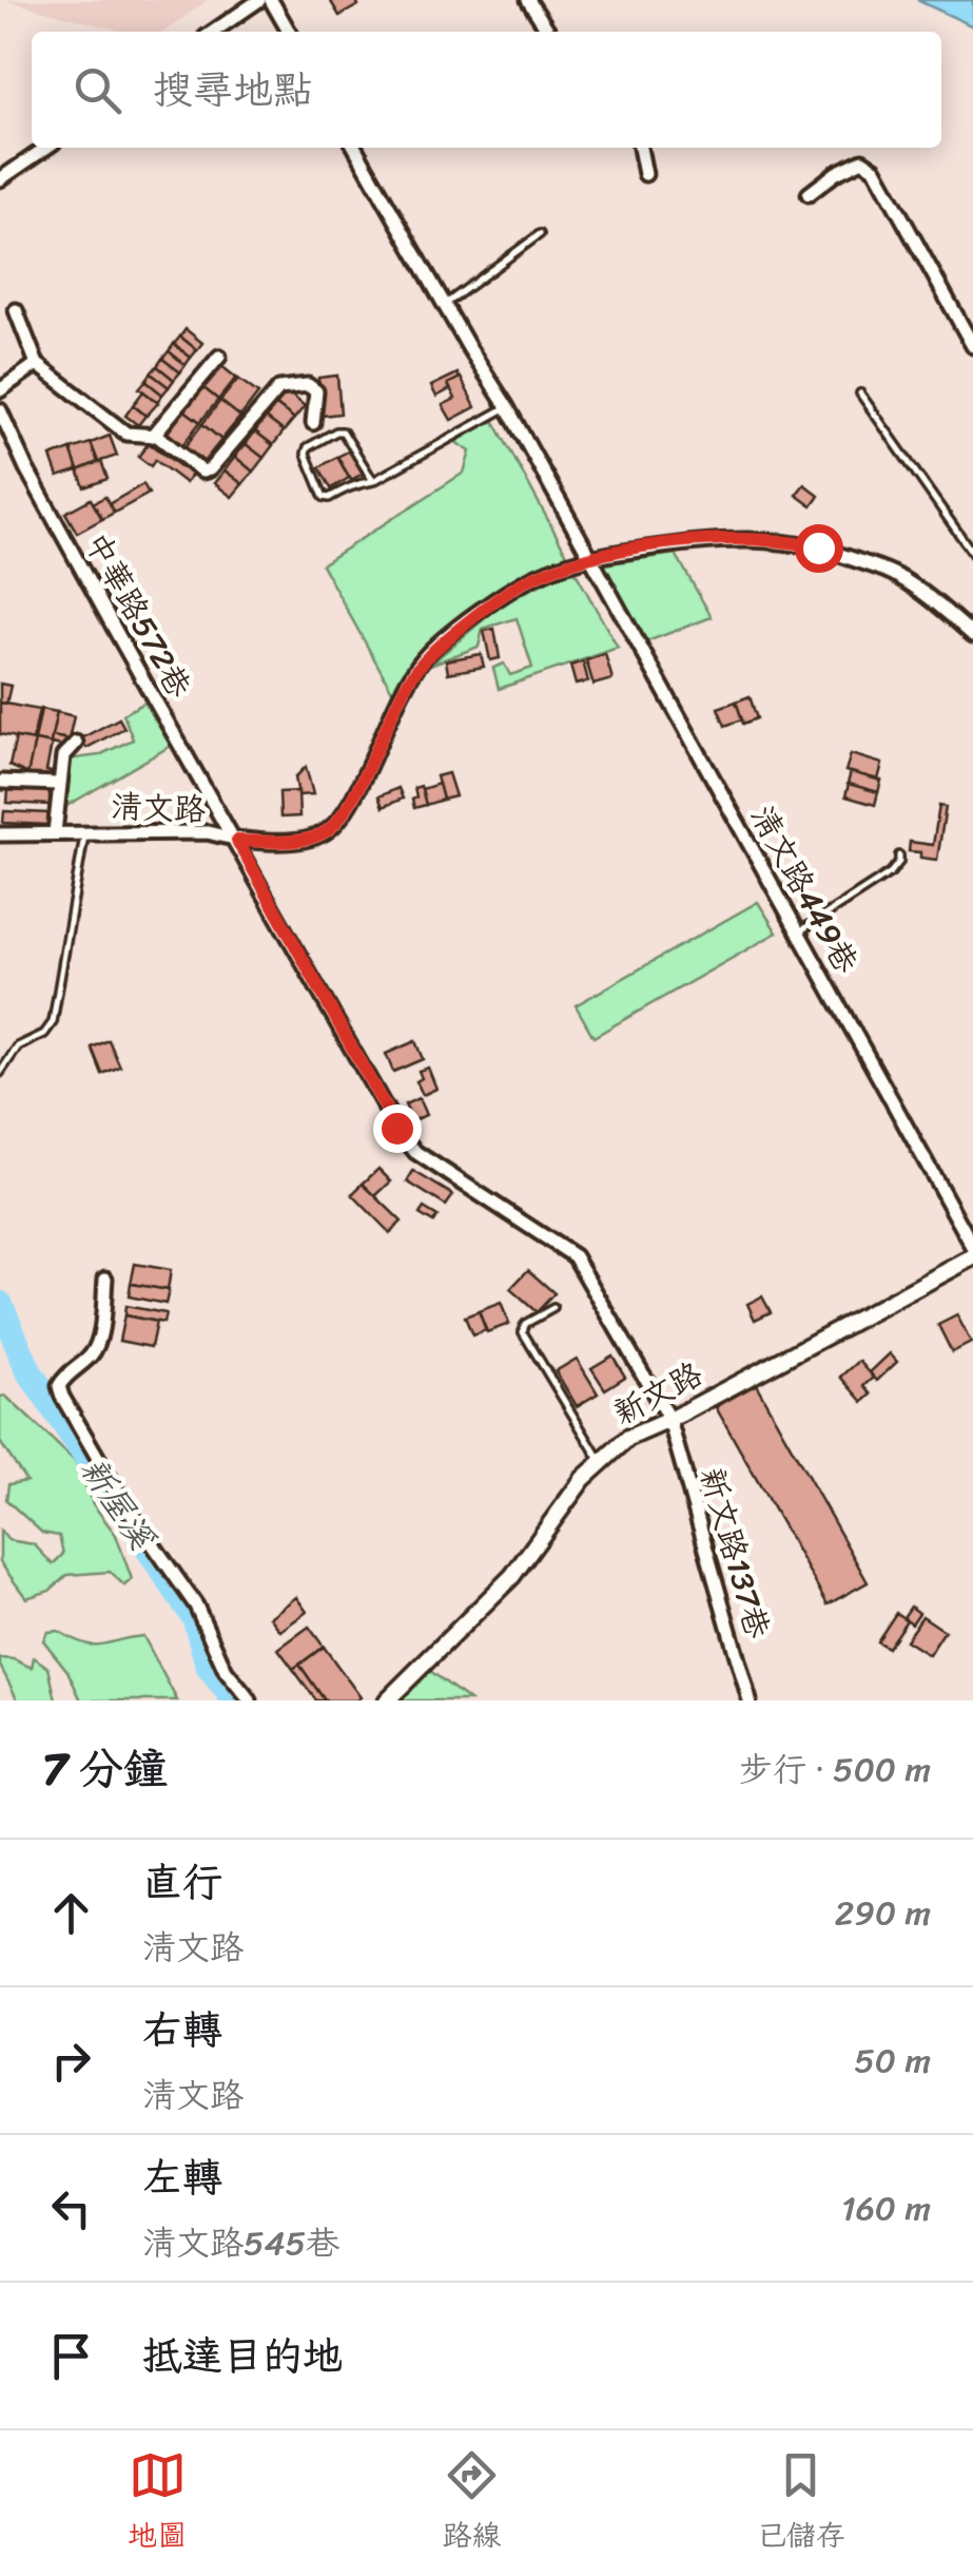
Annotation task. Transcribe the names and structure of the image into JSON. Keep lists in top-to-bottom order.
{
  "streets": {
    "street": [
      "中華路572巷",
      "清文路",
      "清文路449巷",
      "新文路",
      "新文路137巷"
    ]
  },
  "crossings": [
    ["中華路572巷", "清文路"],
    ["中華路572巷", "新文路"],
    ["中華路572巷", "新文路137巷"],
    ["清文路", "清文路449巷"],
    ["新文路", "新文路137巷"]
  ],
  "water": ["新屋溪"],
  "page": {
    "search": "搜尋地點",
    "heading": ["7 分鐘", "步行 · 500 m"],
    "list": [
      ["直行", "清文路", "290 m"],
      ["右轉", "清文路", "50 m"],
      ["左轉", "清文路545巷", "160 m"],
      "抵達目的地"
    ],
    "nav": ["地圖", "路線", "已儲存"]
  }
}
